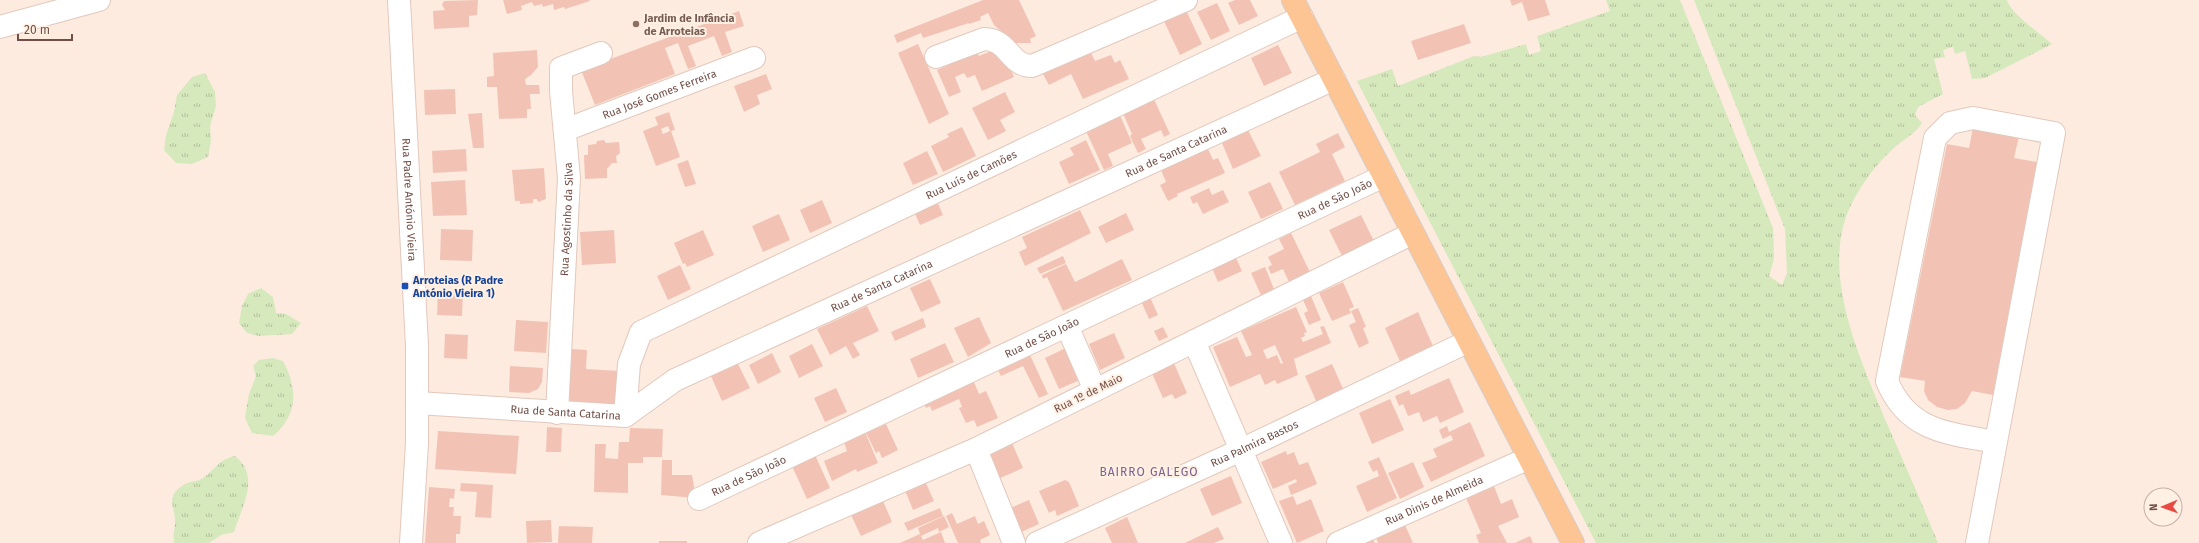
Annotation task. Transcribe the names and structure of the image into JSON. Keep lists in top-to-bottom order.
{
  "streets": {
    "street": [
      "Rua José Gomes Ferreira",
      "Rua de Santa Catarina",
      "Rua Luís de Camões",
      "Rua Padre António Vieira",
      "Rua de São João",
      "Rua Agostinho da Silva",
      "Rua 1º de Maio",
      "Rua Palmira Bastos",
      "Rua Dinis de Almeida"
    ]
  },
  "crossings": [
    ["Rua José Gomes Ferreira", "Rua Agostinho da Silva"],
    ["Rua de Santa Catarina", "Rua Luís de Camões"],
    ["Rua de Santa Catarina", "Rua Padre António Vieira"],
    ["Rua de Santa Catarina", "Rua Agostinho da Silva"]
  ],
  "districts": ["BAIRRO GALEGO"],
  "places": {
    "other": ["Jardim de Infância de Arroteias"],
    "transit": ["Arroteias (R Padre António Vieira 1)"]
  },
  "scale_bar": "20 m",
  "north": "left"
}
